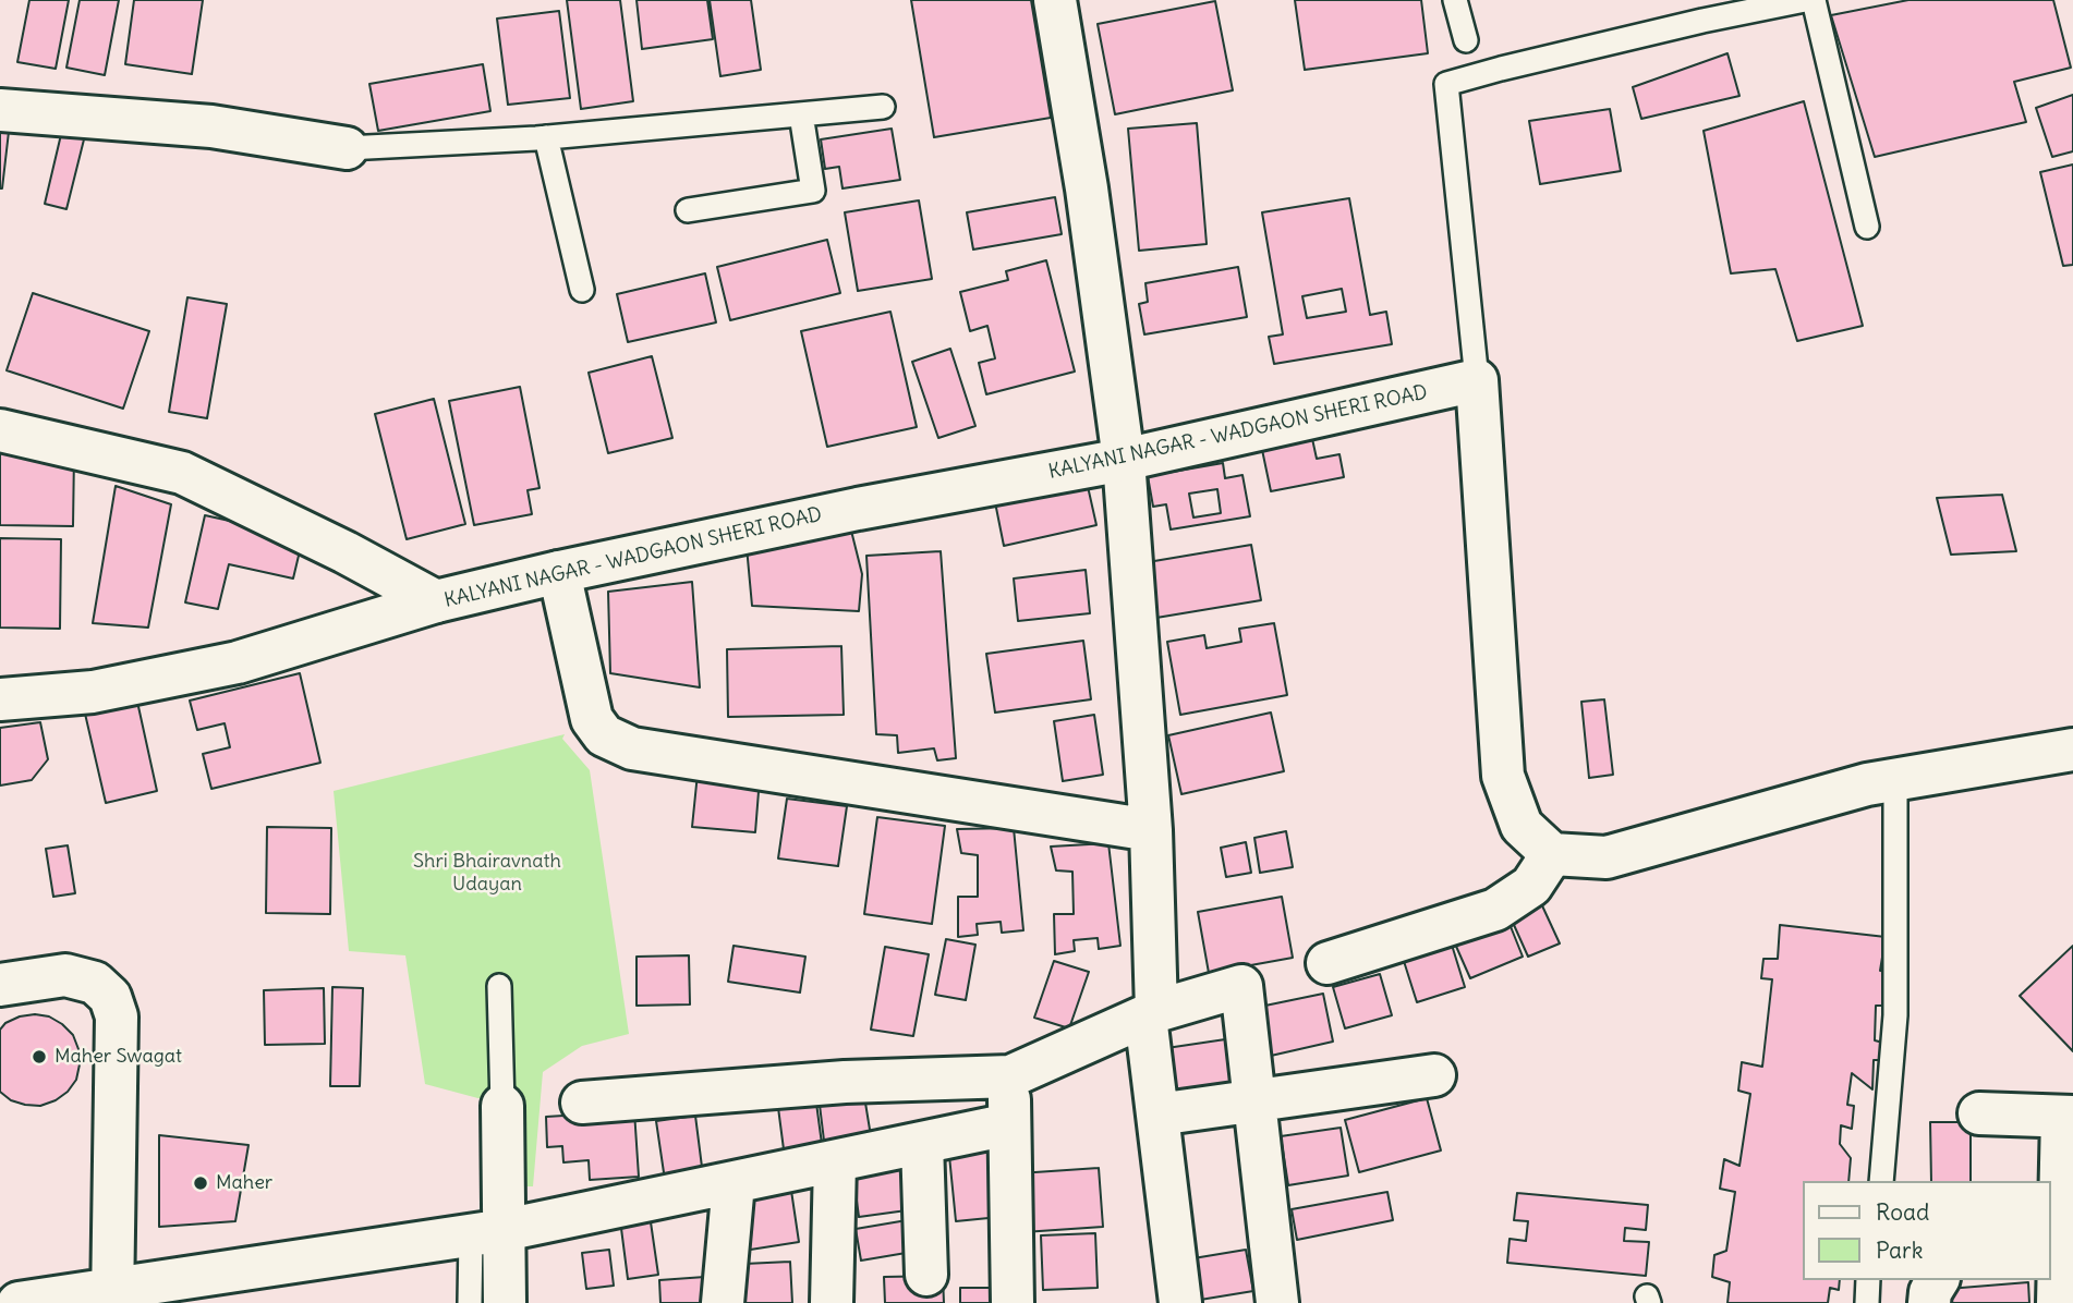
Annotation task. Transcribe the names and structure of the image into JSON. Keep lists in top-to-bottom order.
{
  "streets": {
    "street": ["KALYANI NAGAR - WADGAON SHERI ROAD"]
  },
  "parks": ["Shri Bhairavnath Udayan"],
  "places": ["Maher Swagat", "Maher"],
  "legend": ["Road", "Park"]
}
